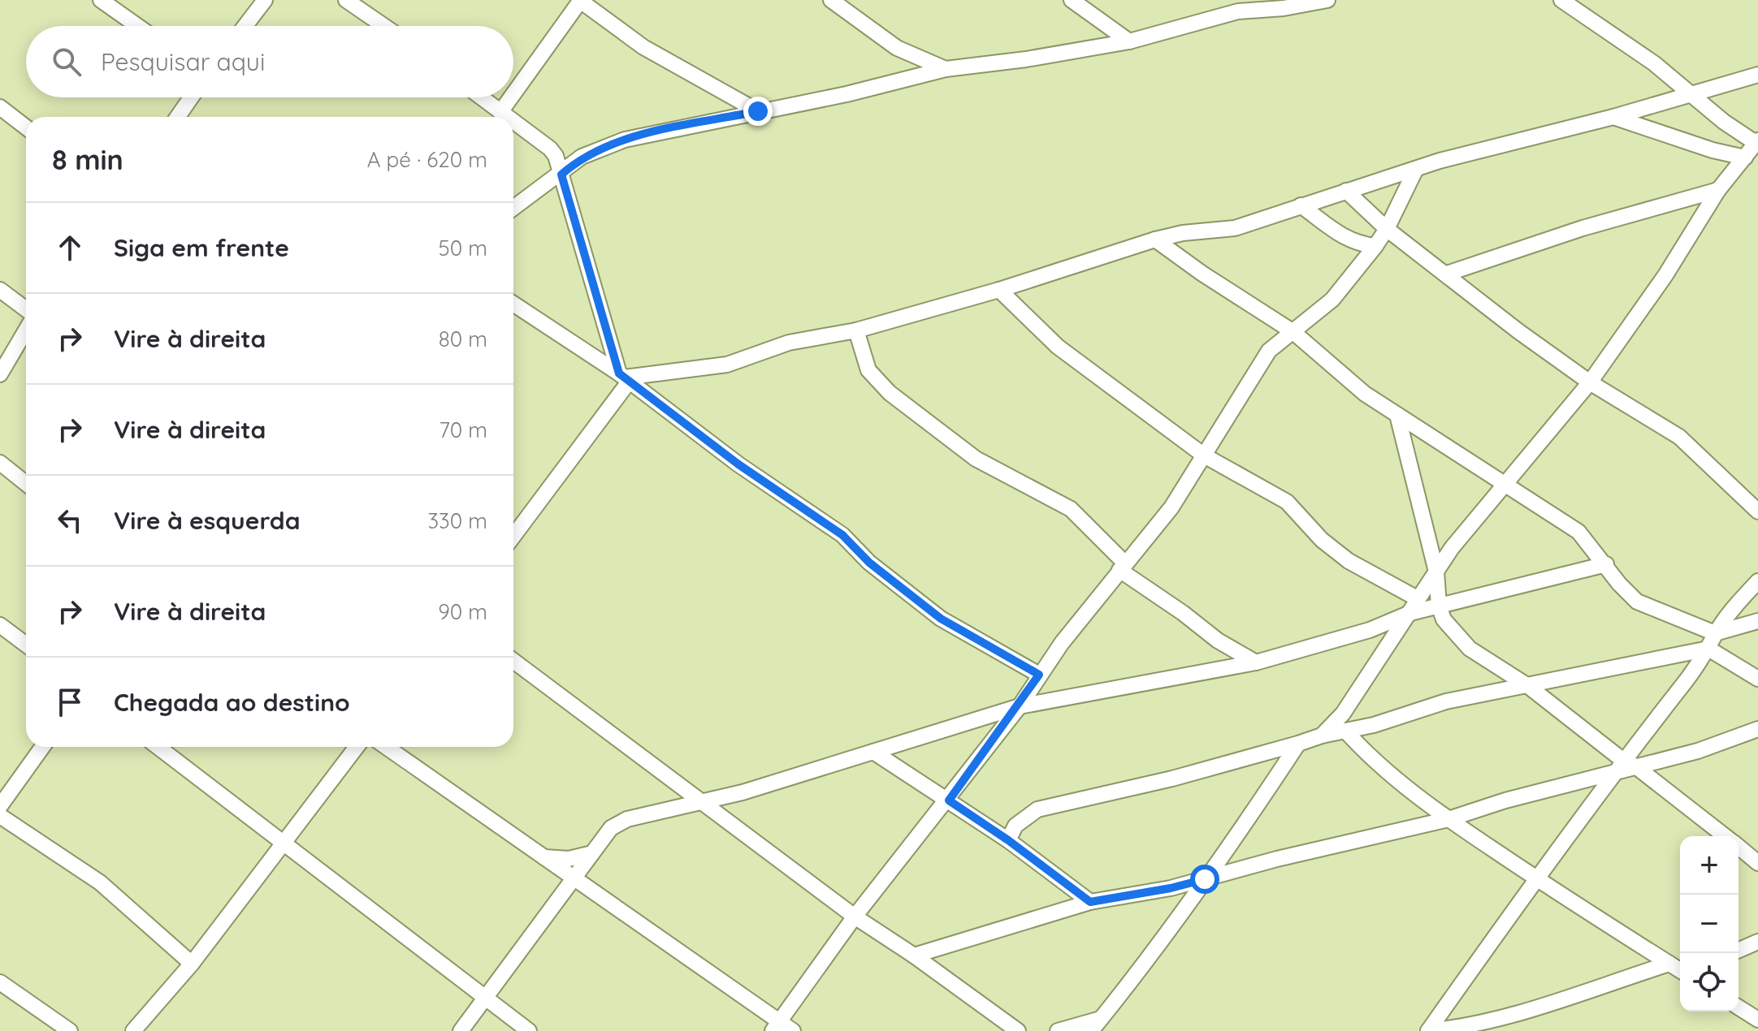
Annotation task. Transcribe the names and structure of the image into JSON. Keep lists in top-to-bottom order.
{
  "page": {
    "search": "Pesquisar aqui",
    "heading": ["8 min", "A pé · 620 m"],
    "list": [
      ["Siga em frente", "50 m"],
      ["Vire à direita", "80 m"],
      ["Vire à direita", "70 m"],
      ["Vire à esquerda", "330 m"],
      ["Vire à direita", "90 m"],
      "Chegada ao destino"
    ],
    "map_buttons": ["+", "−"]
  }
}
